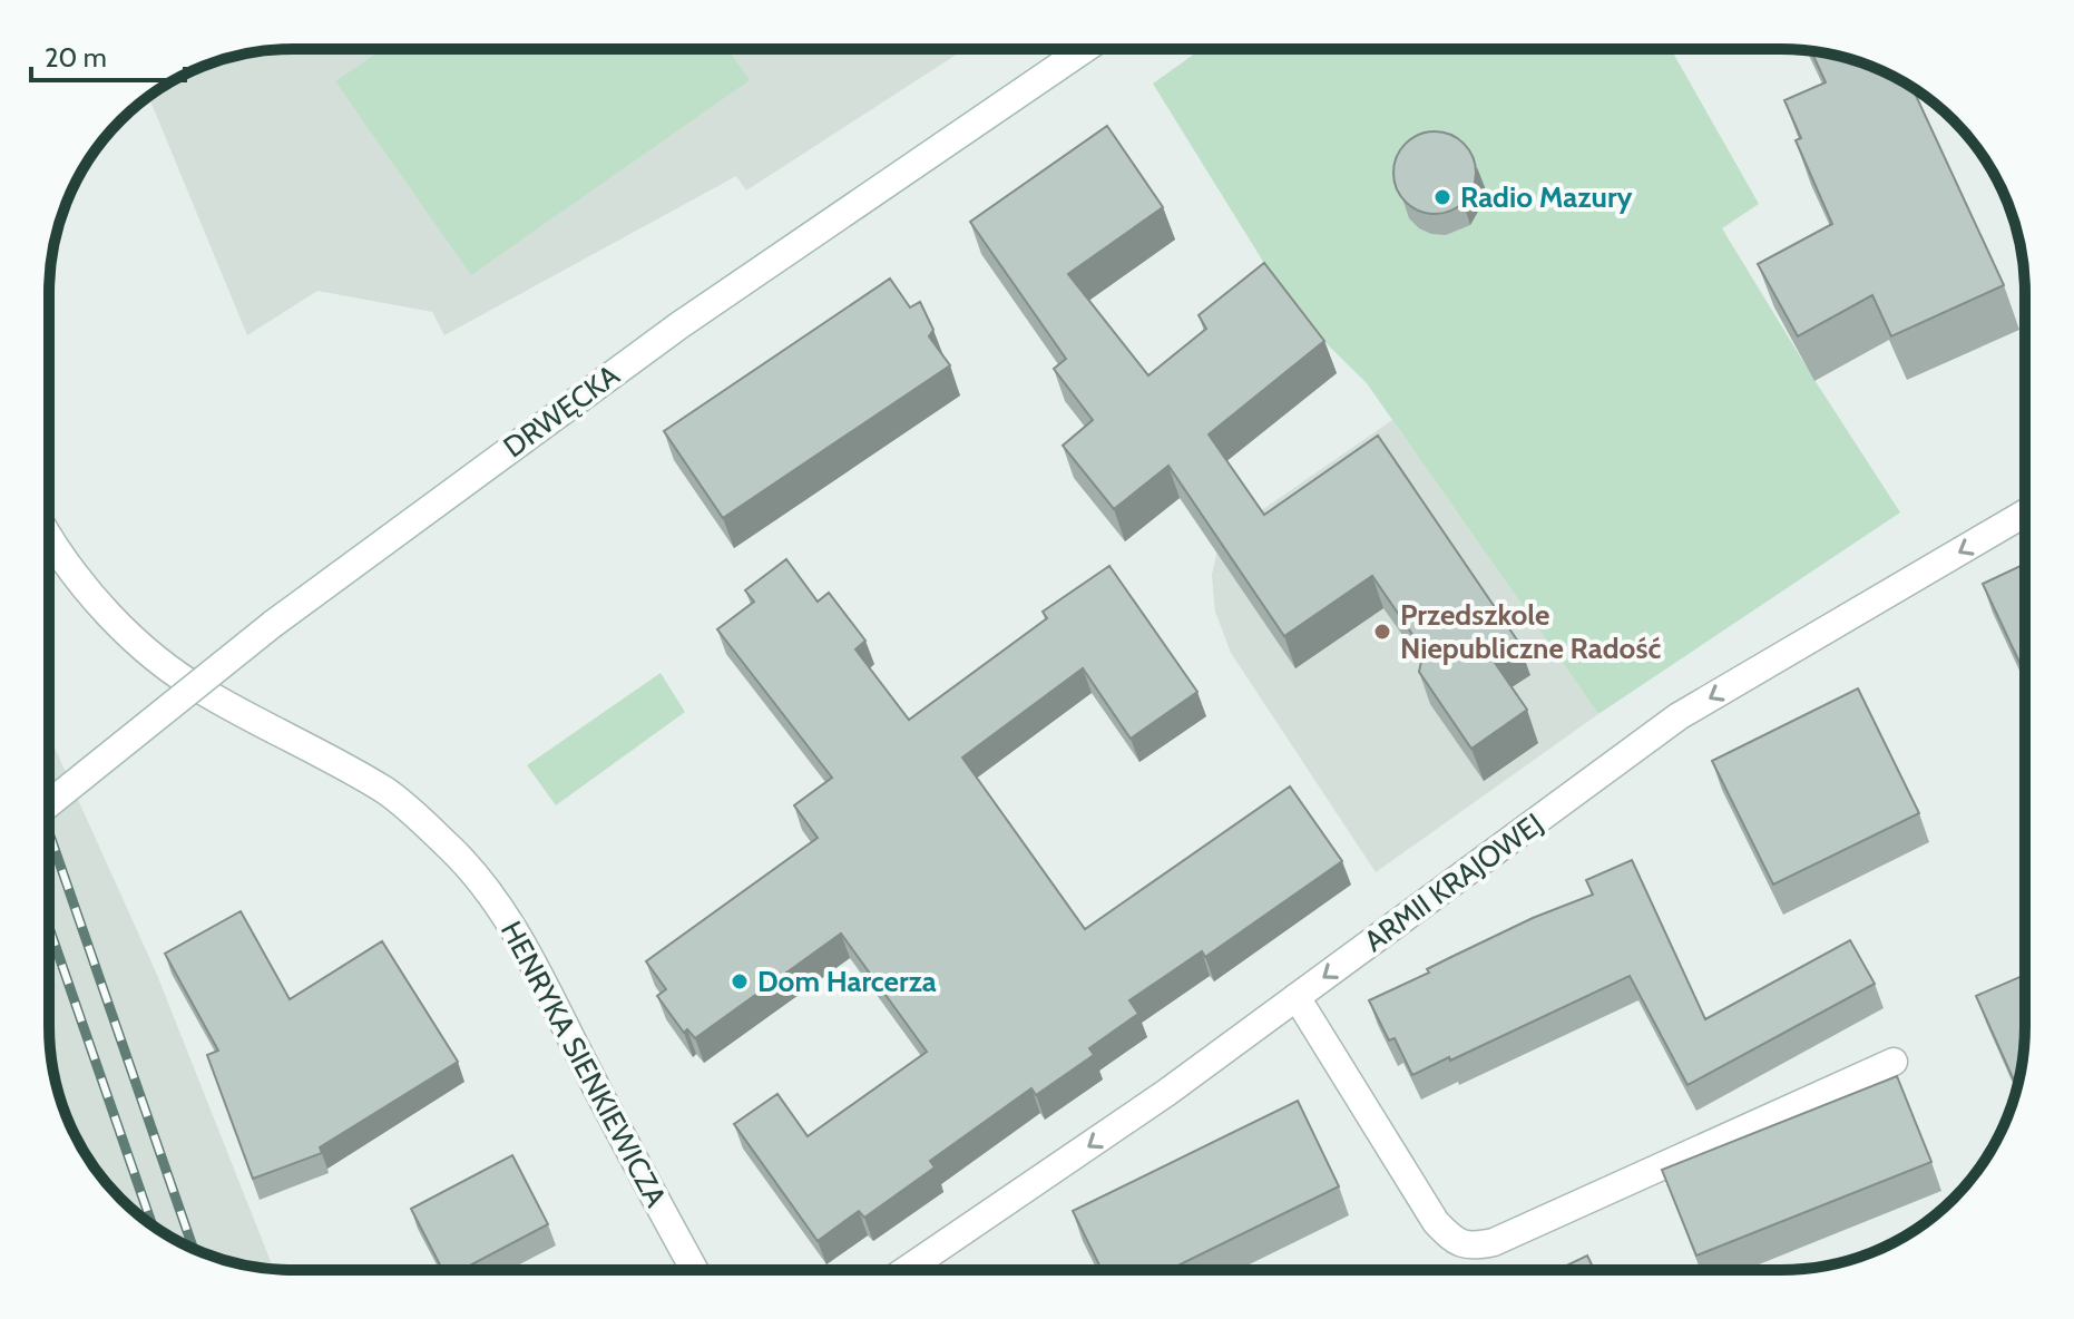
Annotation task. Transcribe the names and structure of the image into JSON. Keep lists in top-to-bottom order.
{
  "streets": {
    "street": ["DRWĘCKA", "ARMII KRAJOWEJ", "HENRYKA SIENKIEWICZA"]
  },
  "one_way": ["ARMII KRAJOWEJ"],
  "places": ["Radio Mazury", "Przedszkole Niepubliczne Radość", "Dom Harcerza"],
  "scale_bar": "20 m"
}
